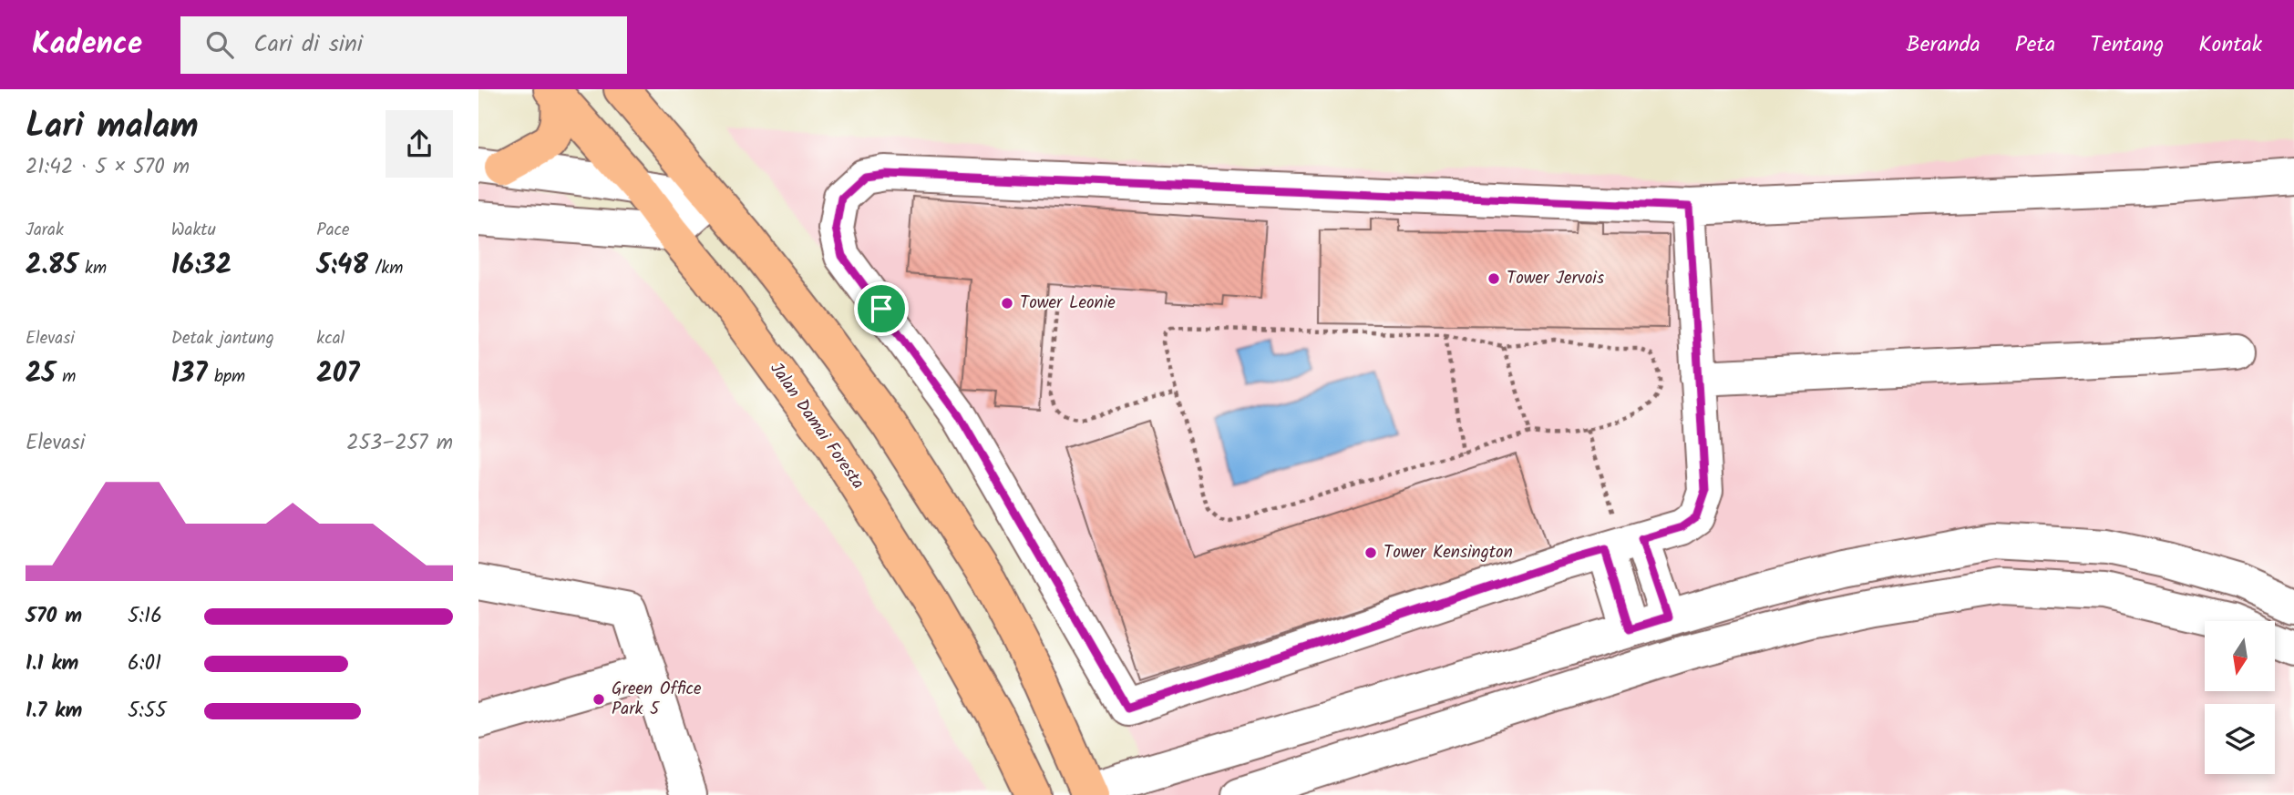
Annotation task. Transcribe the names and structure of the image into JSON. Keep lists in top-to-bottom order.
{
  "streets": {
    "main road": ["Jalan Damai Foresta"]
  },
  "places": [
    "Tower Jervois",
    "Tower Leonie",
    "Tower Kensington",
    "Green Office Park 5"
  ],
  "north": "bottom",
  "page": {
    "header": "Kadence",
    "search": "Cari di sini",
    "nav": [
      "Beranda",
      "Peta",
      "Tentang",
      "Kontak"
    ],
    "heading": ["Lari malam", "21:42 · 5 × 570 m"],
    "stats": [
      ["Jarak", "2.85 km"],
      ["Waktu", "16:32"],
      ["Pace", "5:48 /km"],
      ["Elevasi", "25 m"],
      ["Detak jantung", "137 bpm"],
      ["kcal", "207"]
    ],
    "chart": ["Elevasi", "253–257 m"],
    "list": [
      {
        "name": "570 m",
        "note": "5:16"
      },
      {
        "name": "1.1 km",
        "note": "6:01"
      },
      {
        "name": "1.7 km",
        "note": "5:55"
      }
    ]
  }
}
